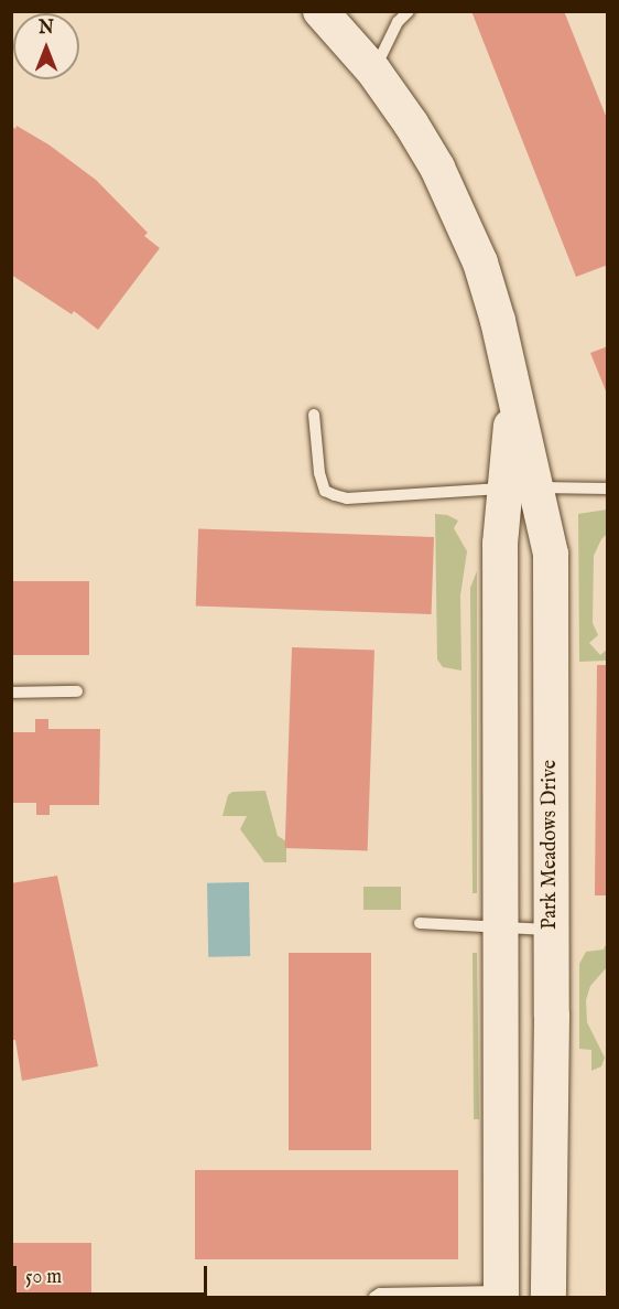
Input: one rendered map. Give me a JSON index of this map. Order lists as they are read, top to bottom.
{
  "streets": {
    "main road": ["Park Meadows Drive"]
  },
  "scale_bar": "50 m",
  "north": "top"
}
